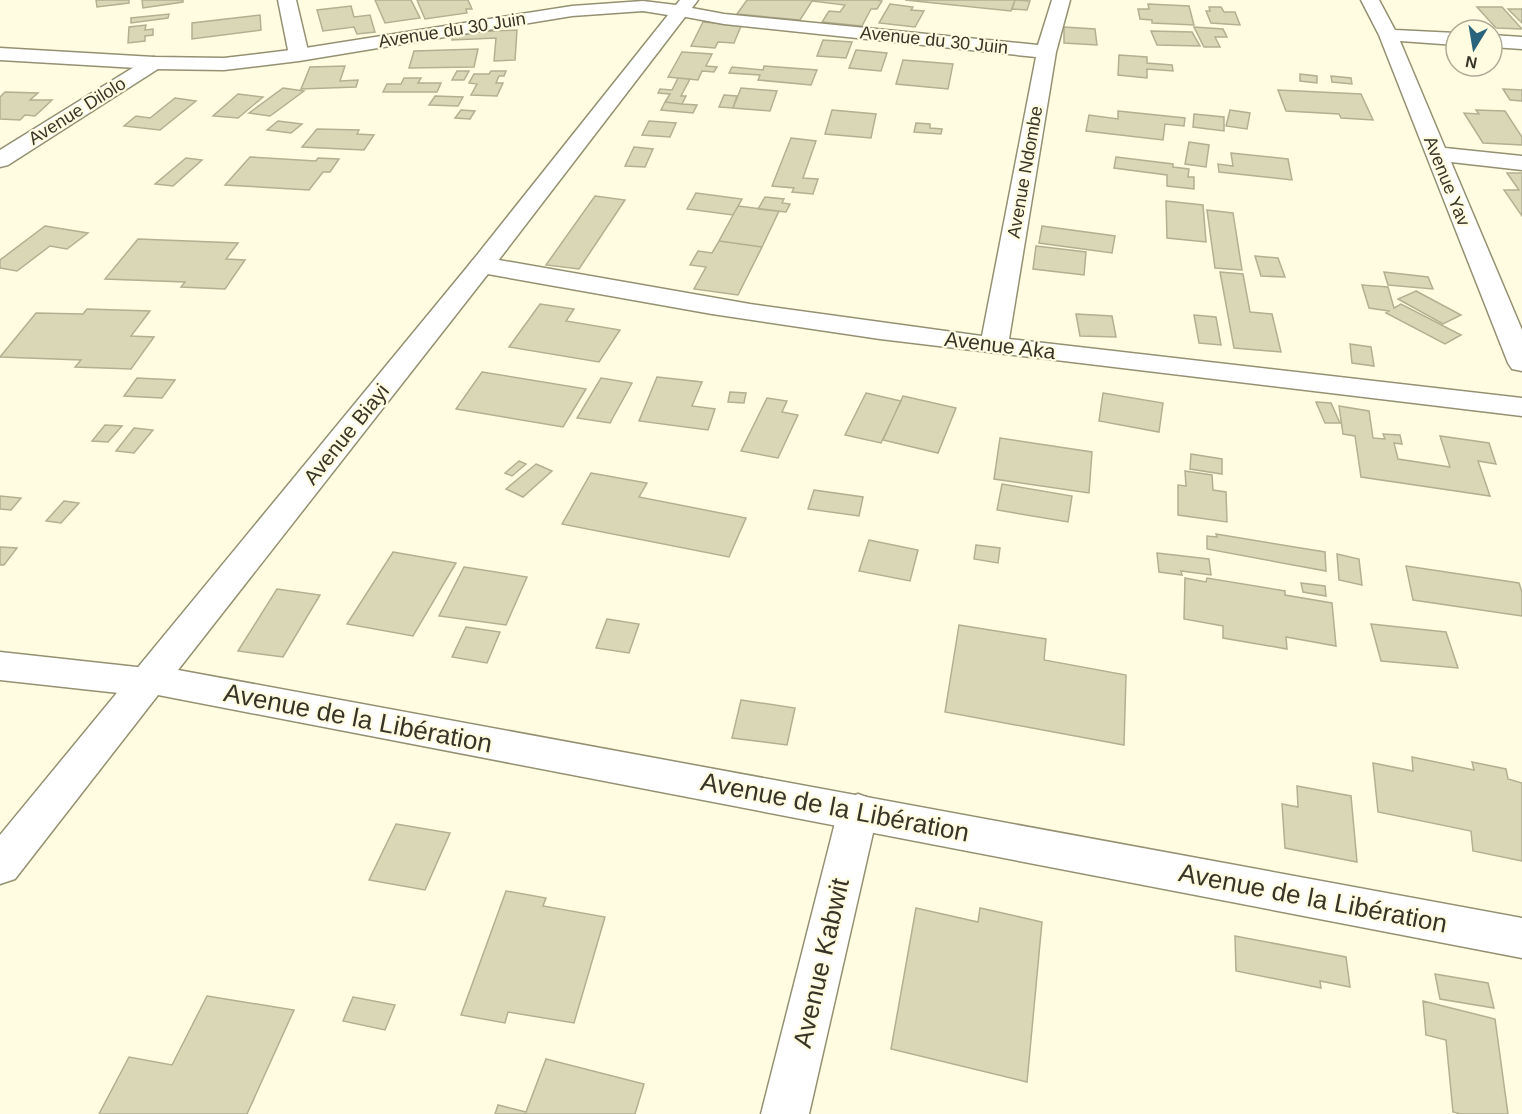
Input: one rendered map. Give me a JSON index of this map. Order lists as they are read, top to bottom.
{
  "streets": {
    "street": [
      "Avenue du 30 Juin",
      "Avenue Dilolo",
      "Avenue Ndombe",
      "Avenue Yav",
      "Avenue Aka",
      "Avenue Biayi",
      "Avenue de la Libération",
      "Avenue Kabwit"
    ]
  },
  "crossings": [
    ["Avenue du 30 Juin", "Avenue Dilolo"],
    ["Avenue du 30 Juin", "Avenue Ndombe"],
    ["Avenue du 30 Juin", "Avenue Biayi"],
    ["Avenue Ndombe", "Avenue Aka"],
    ["Avenue Aka", "Avenue Biayi"],
    ["Avenue Biayi", "Avenue de la Libération"],
    ["Avenue de la Libération", "Avenue Kabwit"]
  ],
  "north": "bottom"
}
